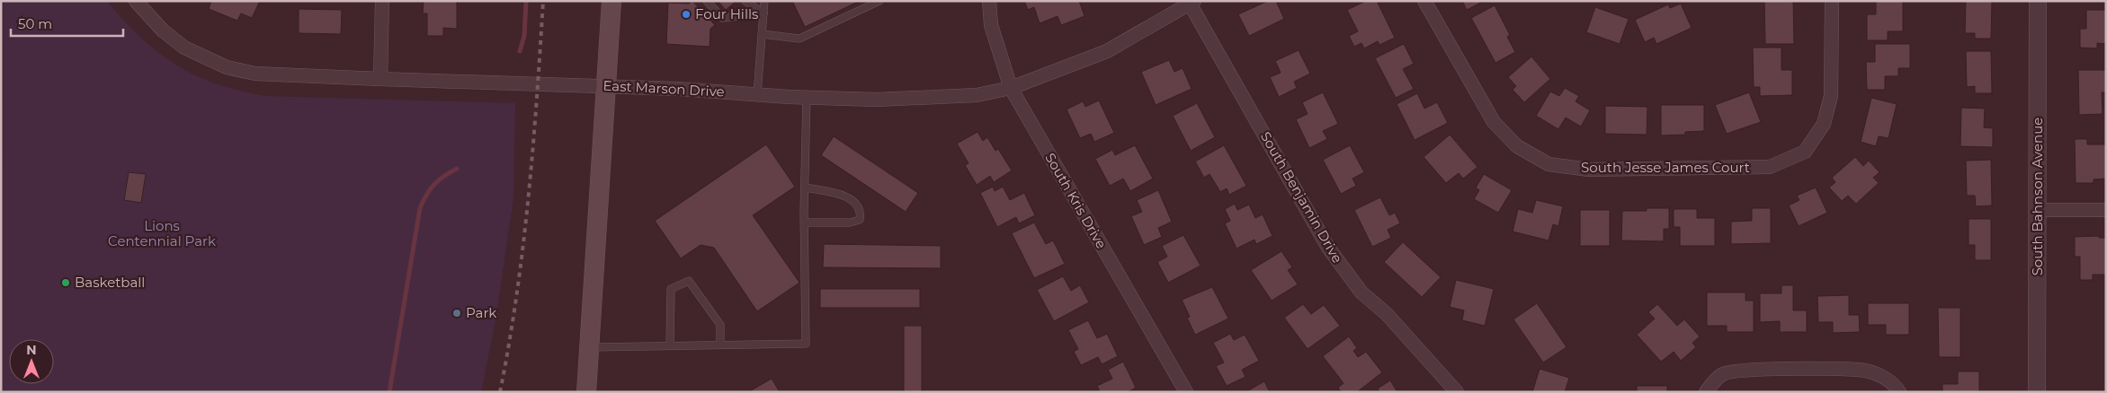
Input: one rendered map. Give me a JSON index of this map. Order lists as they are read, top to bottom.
{
  "streets": {
    "street": [
      "East Marson Drive",
      "South Jesse James Court",
      "South Bahnson Avenue",
      "South Benjamin Drive",
      "South Kris Drive"
    ]
  },
  "crossings": [
    ["East Marson Drive", "South Benjamin Drive"],
    ["East Marson Drive", "South Kris Drive"]
  ],
  "parks": ["Lions Centennial Park"],
  "places": ["Four Hills", "Basketball", "Park"],
  "scale_bar": "50 m",
  "north": "top"
}
